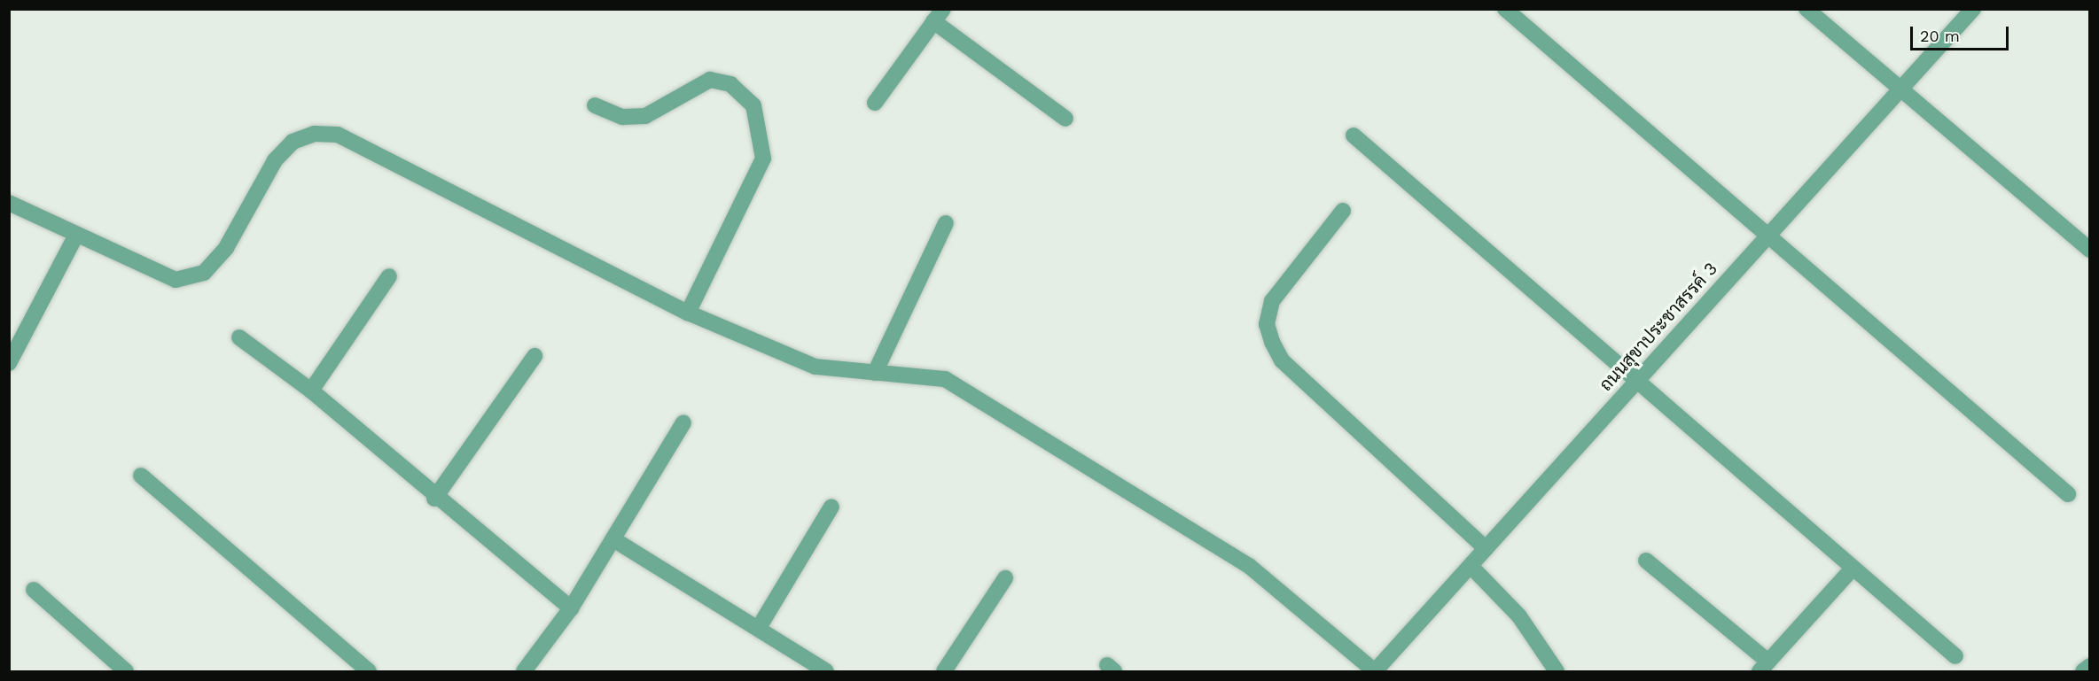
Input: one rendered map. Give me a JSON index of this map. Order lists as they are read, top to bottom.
{
  "streets": {
    "street": ["ถนนสุขาประชาสรรค์ 3"]
  },
  "scale_bar": "20 m"
}
